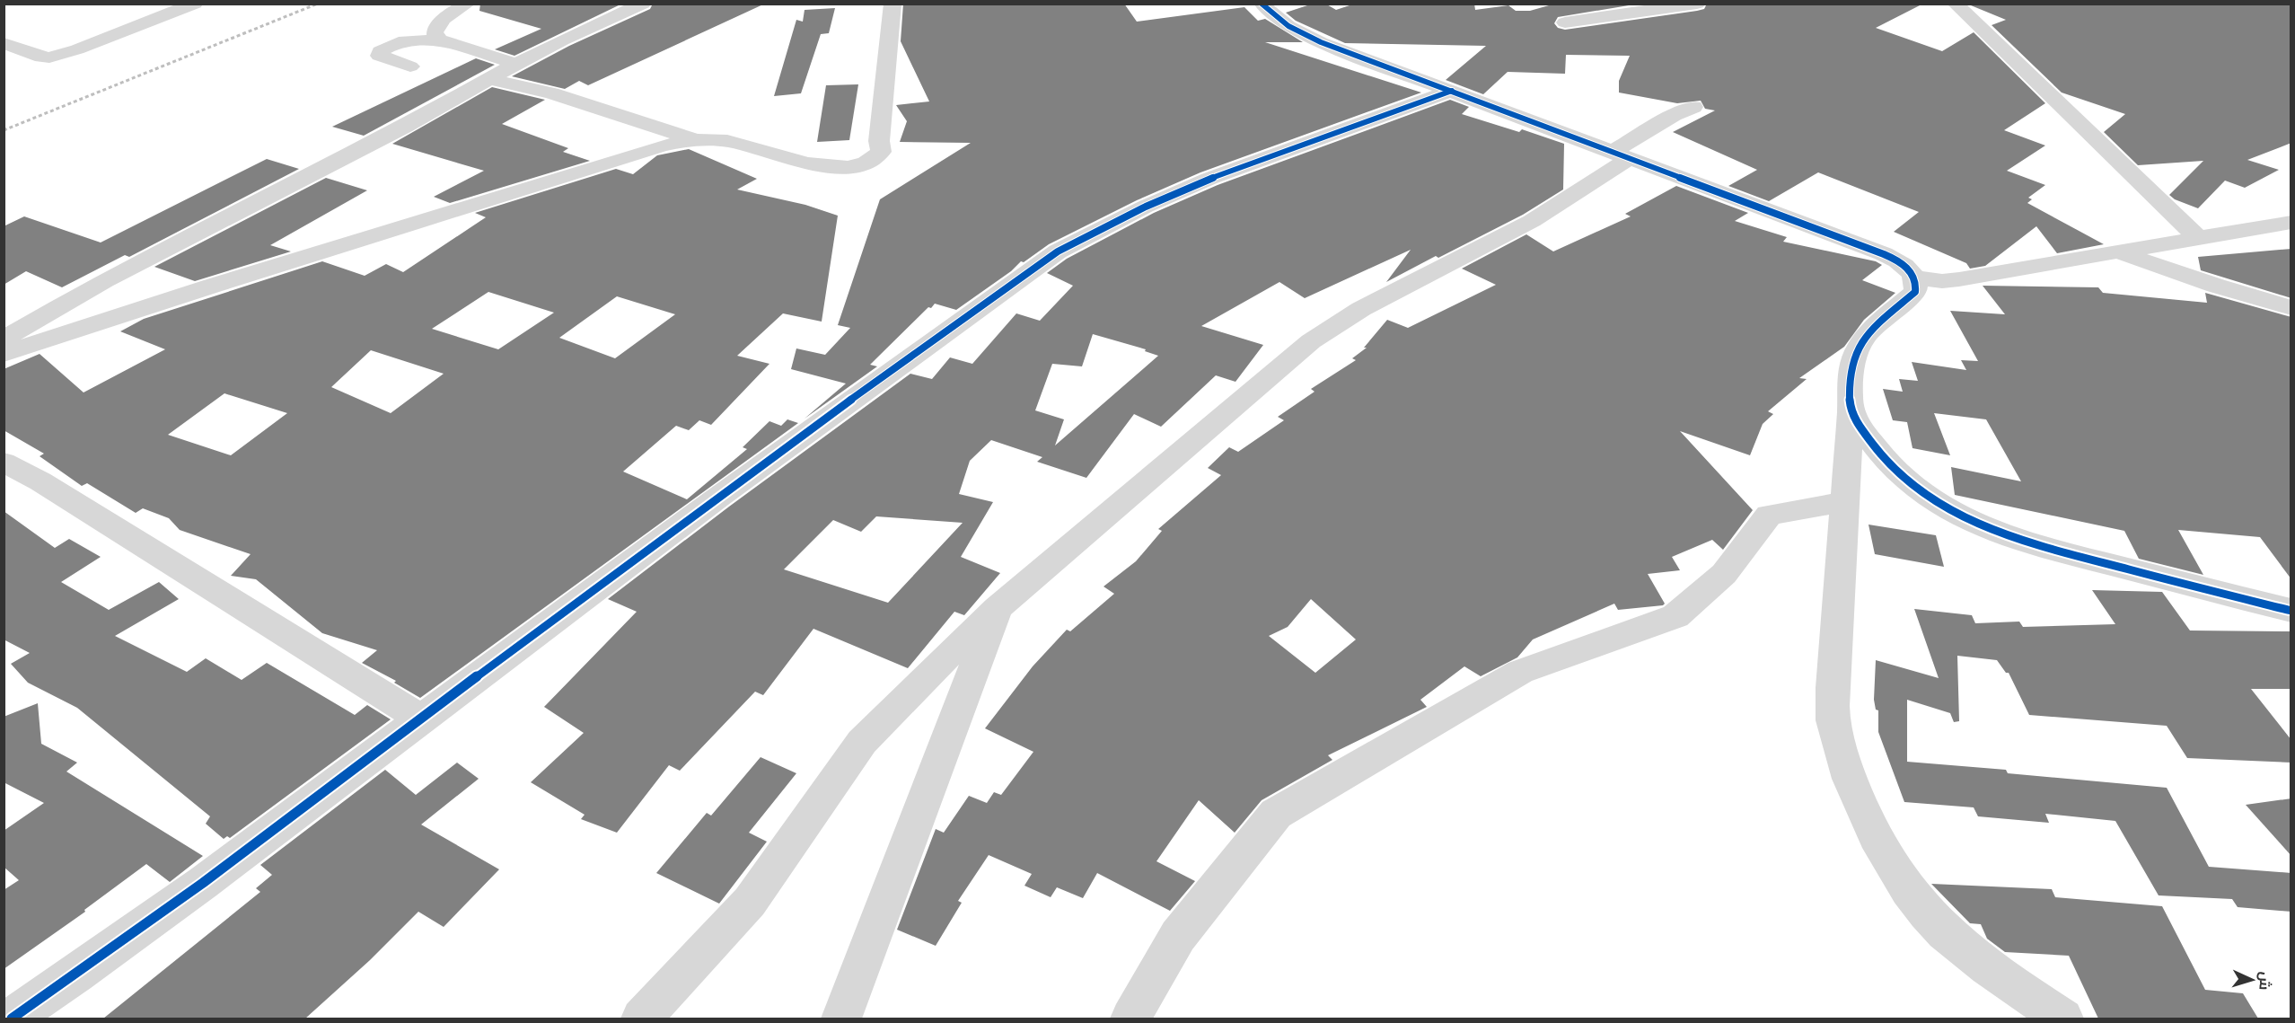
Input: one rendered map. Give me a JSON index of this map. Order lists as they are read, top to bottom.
{
  "north": "right"
}
